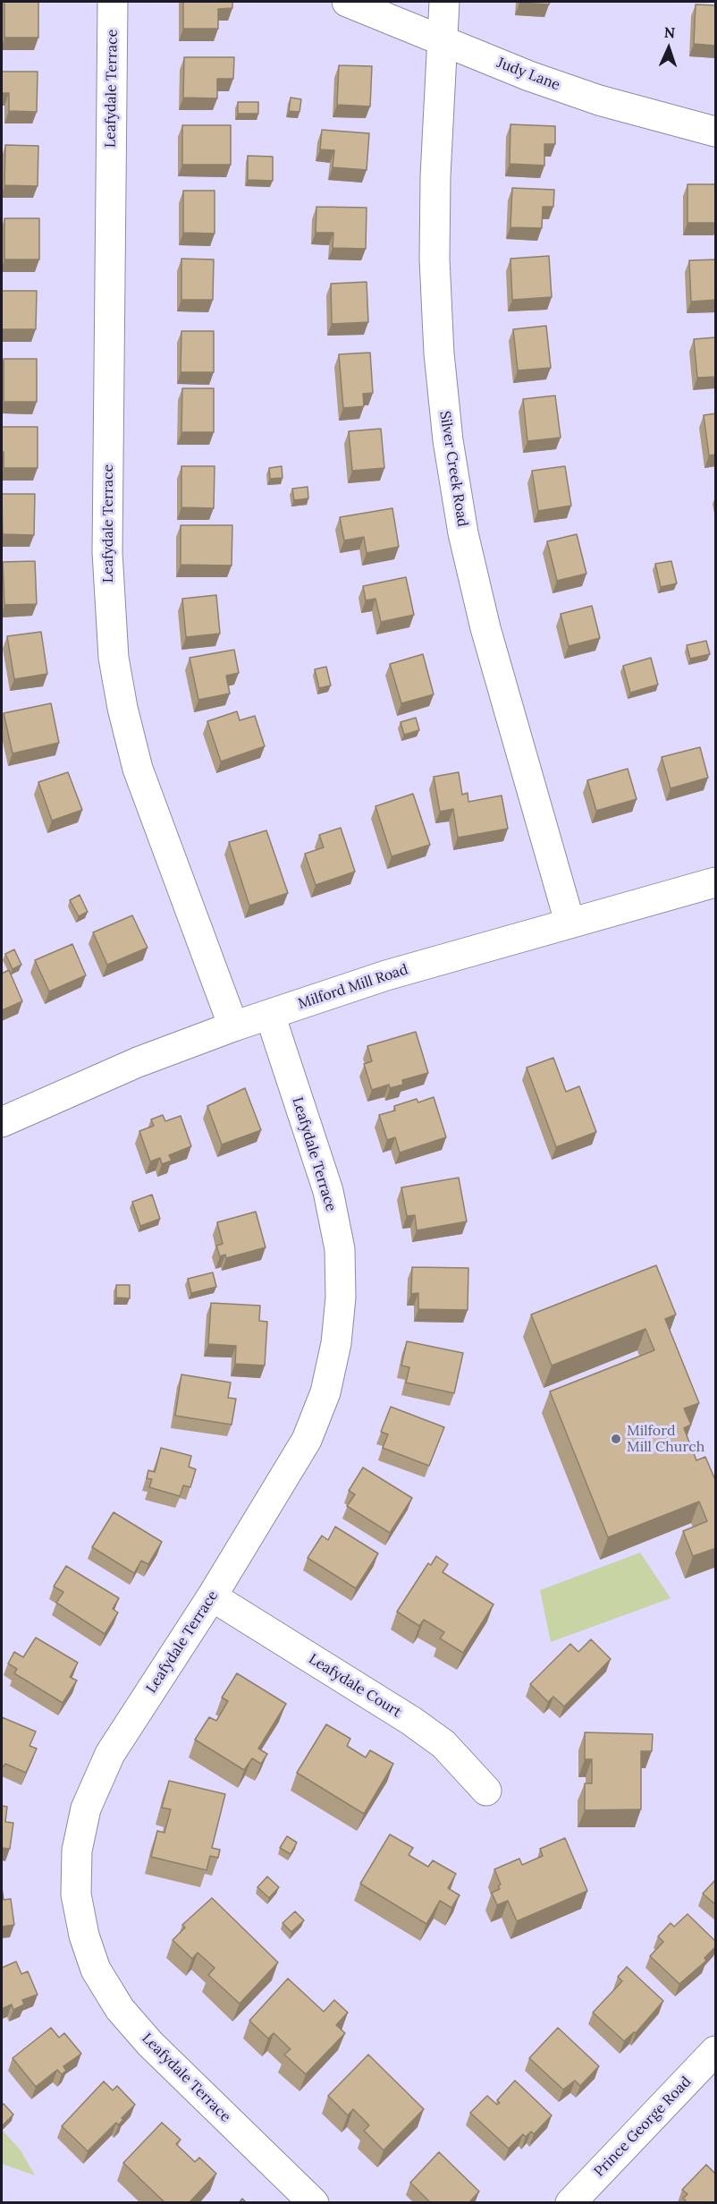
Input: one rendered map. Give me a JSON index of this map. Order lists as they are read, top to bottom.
{
  "streets": {
    "street": [
      "Judy Lane",
      "Leafydale Terrace",
      "Silver Creek Road",
      "Milford Mill Road",
      "Leafydale Court",
      "Prince George Road"
    ]
  },
  "crossings": [
    ["Judy Lane", "Silver Creek Road"],
    ["Leafydale Terrace", "Milford Mill Road"],
    ["Leafydale Terrace", "Leafydale Court"],
    ["Silver Creek Road", "Milford Mill Road"]
  ],
  "places": ["Milford Mill Church"],
  "north": "top"
}
